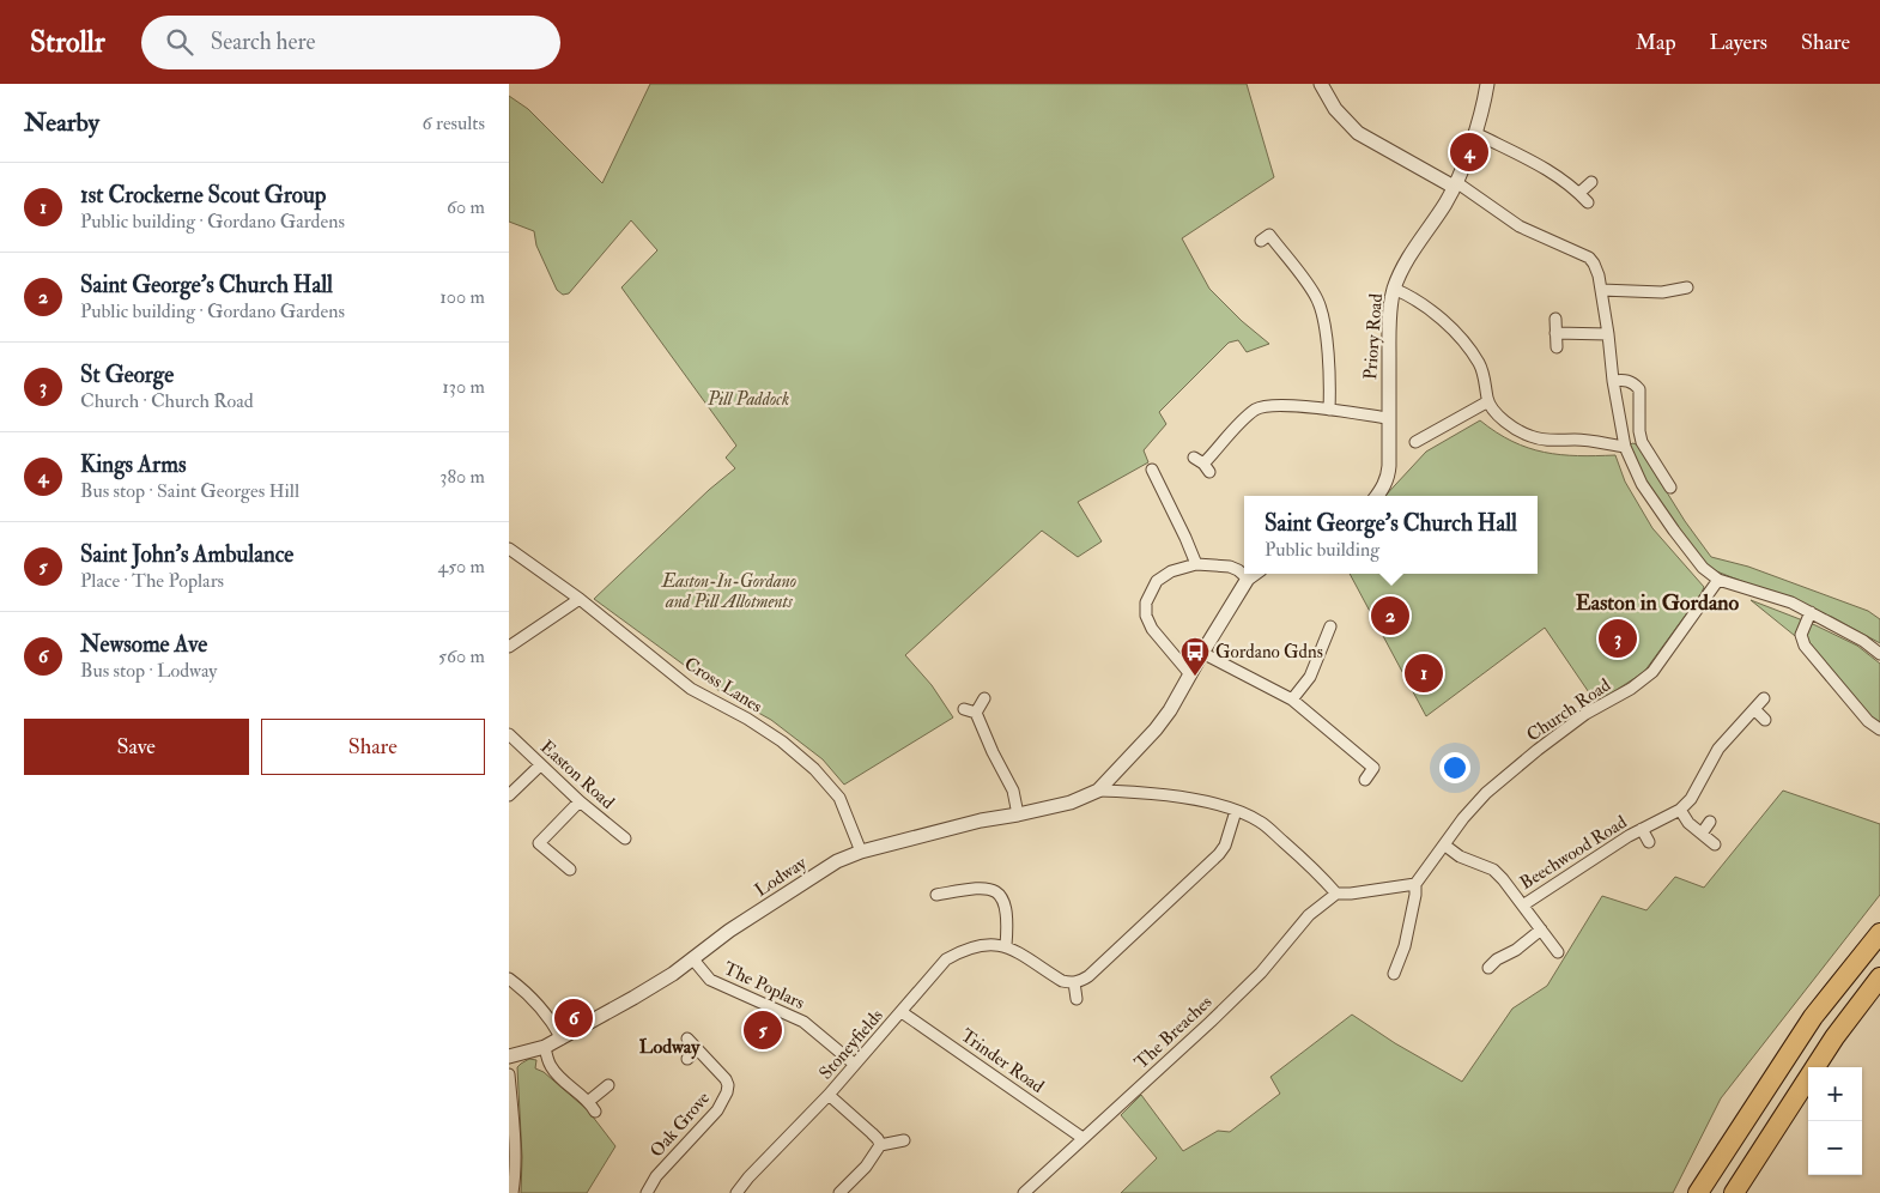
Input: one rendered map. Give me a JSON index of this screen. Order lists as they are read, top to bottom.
{
  "streets": {
    "street": [
      "Priory Road",
      "Cross Lanes",
      "Church Road",
      "Easton Road",
      "Beechwood Road",
      "Lodway",
      "The Poplars",
      "The Breaches",
      "Stoneyfields",
      "Trinder Road",
      "Oak Grove"
    ]
  },
  "crossings": [
    ["Cross Lanes", "Lodway"],
    ["Lodway", "The Poplars"],
    ["The Poplars", "Stoneyfields"],
    ["The Breaches", "Trinder Road"],
    ["Stoneyfields", "Trinder Road"]
  ],
  "districts": ["Easton in Gordano", "Lodway"],
  "parks": ["Pill Paddock", "Easton-In-Gordano and Pill Allotments"],
  "places": {
    "bus stop": ["Gordano Gdns"]
  },
  "page": {
    "header": "Strollr",
    "search": "Search here",
    "nav": ["Map", "Layers", "Share"],
    "heading": ["Nearby", "6 results"],
    "pins": [
      "4",
      "2",
      "3",
      "1",
      "6",
      "5"
    ],
    "list": [
      {
        "mark": "1",
        "name": "1st Crockerne Scout Group",
        "note": "Public building · Gordano Gardens",
        "value": "60 m"
      },
      {
        "mark": "2",
        "name": "Saint George's Church Hall",
        "note": "Public building · Gordano Gardens",
        "value": "100 m"
      },
      {
        "mark": "3",
        "name": "St George",
        "note": "Church · Church Road",
        "value": "130 m"
      },
      {
        "mark": "4",
        "name": "Kings Arms",
        "note": "Bus stop · Saint Georges Hill",
        "value": "380 m"
      },
      {
        "mark": "5",
        "name": "Saint John's Ambulance",
        "note": "Place · The Poplars",
        "value": "450 m"
      },
      {
        "mark": "6",
        "name": "Newsome Ave",
        "note": "Bus stop · Lodway",
        "value": "560 m"
      }
    ],
    "popup": ["Saint George's Church Hall", "Public building"],
    "buttons": ["Save", "Share"],
    "map_buttons": ["+", "−"]
  }
}
